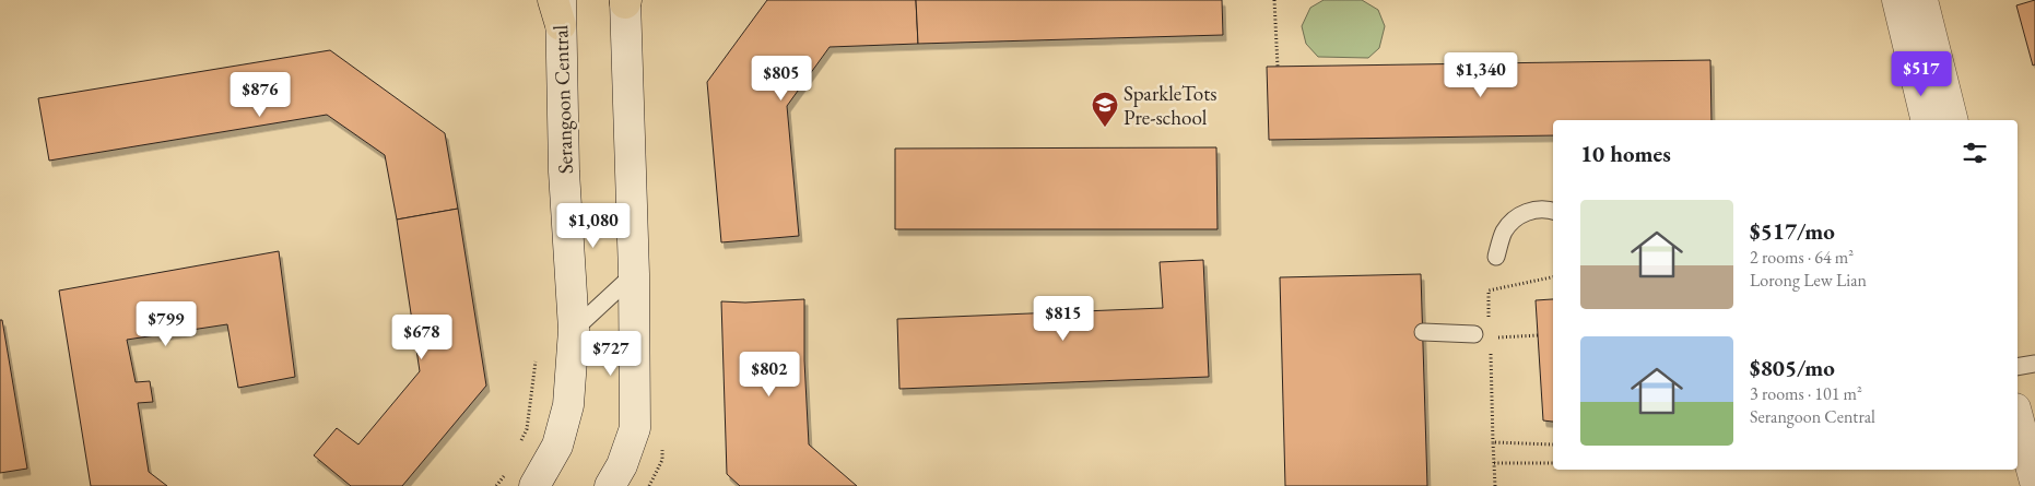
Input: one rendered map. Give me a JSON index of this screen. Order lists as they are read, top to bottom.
{
  "streets": {
    "main road": ["Serangoon Central"]
  },
  "places": {
    "school or university": ["SparkleTots Pre-school"]
  },
  "page": {
    "price": [
      "$517",
      "$1,340",
      "$805",
      "$876",
      "$1,080",
      "$815",
      "$799",
      "$678",
      "$727",
      "$802"
    ],
    "heading": "10 homes",
    "list": [
      {
        "name": "$517/mo",
        "note": "2 rooms · 64 m² · Lorong Lew Lian"
      },
      {
        "name": "$805/mo",
        "note": "3 rooms · 101 m² · Serangoon Central"
      }
    ]
  }
}
